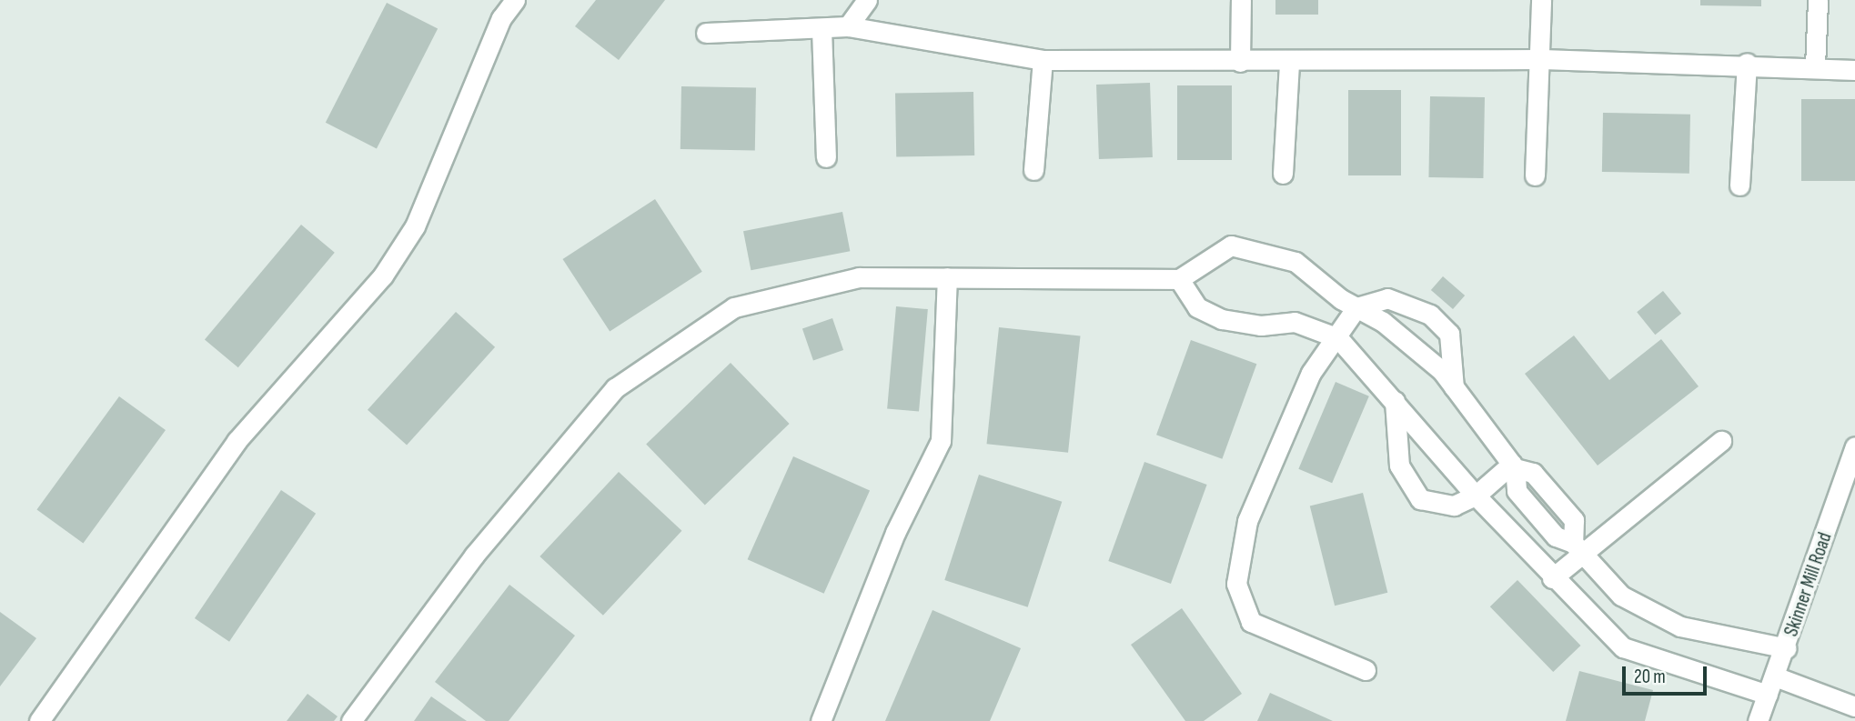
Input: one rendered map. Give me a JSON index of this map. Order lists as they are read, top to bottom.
{
  "streets": {
    "street": ["Skinner Mill Road"]
  },
  "scale_bar": "20 m"
}
